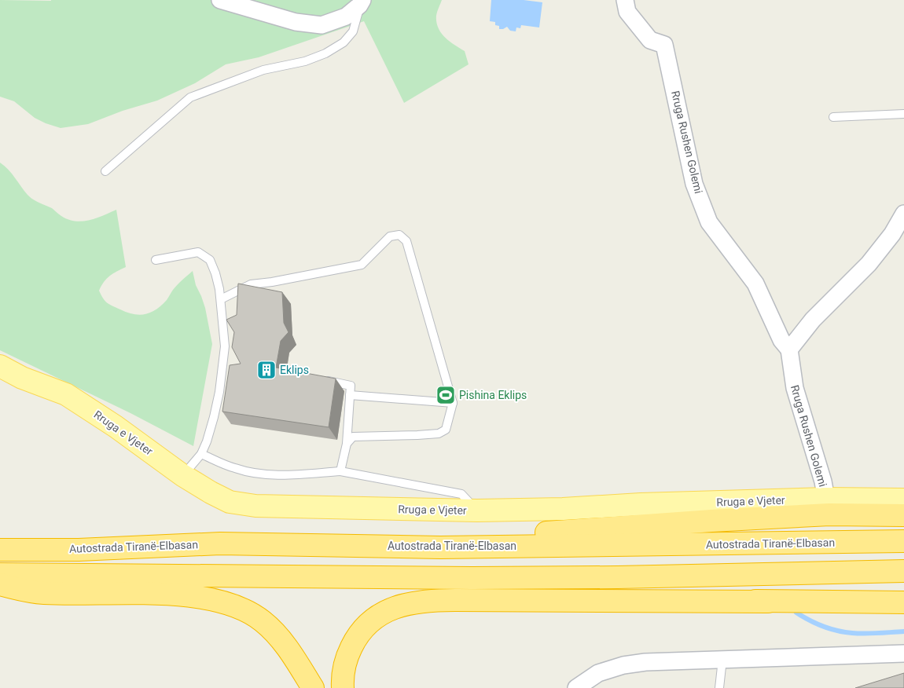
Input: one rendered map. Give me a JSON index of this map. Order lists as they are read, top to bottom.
{
  "streets": {
    "highway": ["Autostrada Tiranë-Elbasan"],
    "main road": ["Rruga e Vjeter"],
    "street": ["Rruga Rushen Golemi"]
  },
  "crossings": [
    ["Rruga Rushen Golemi", "Rruga e Vjeter"]
  ],
  "places": {
    "building": ["Eklips"],
    "sports": ["Pishina Eklips"]
  }
}
